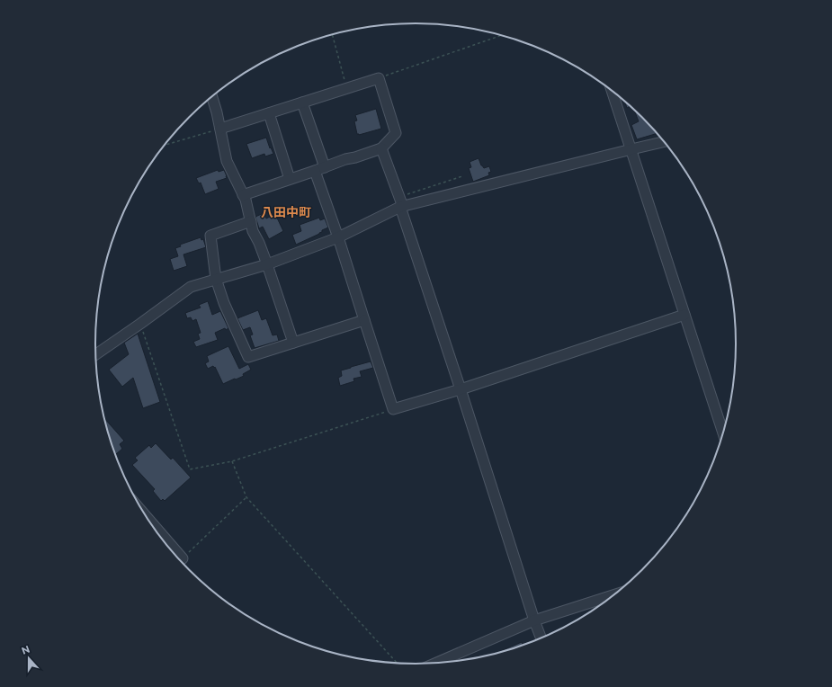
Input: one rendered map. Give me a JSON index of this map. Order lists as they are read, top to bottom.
{
  "districts": ["八田中町"],
  "north": "top"
}
